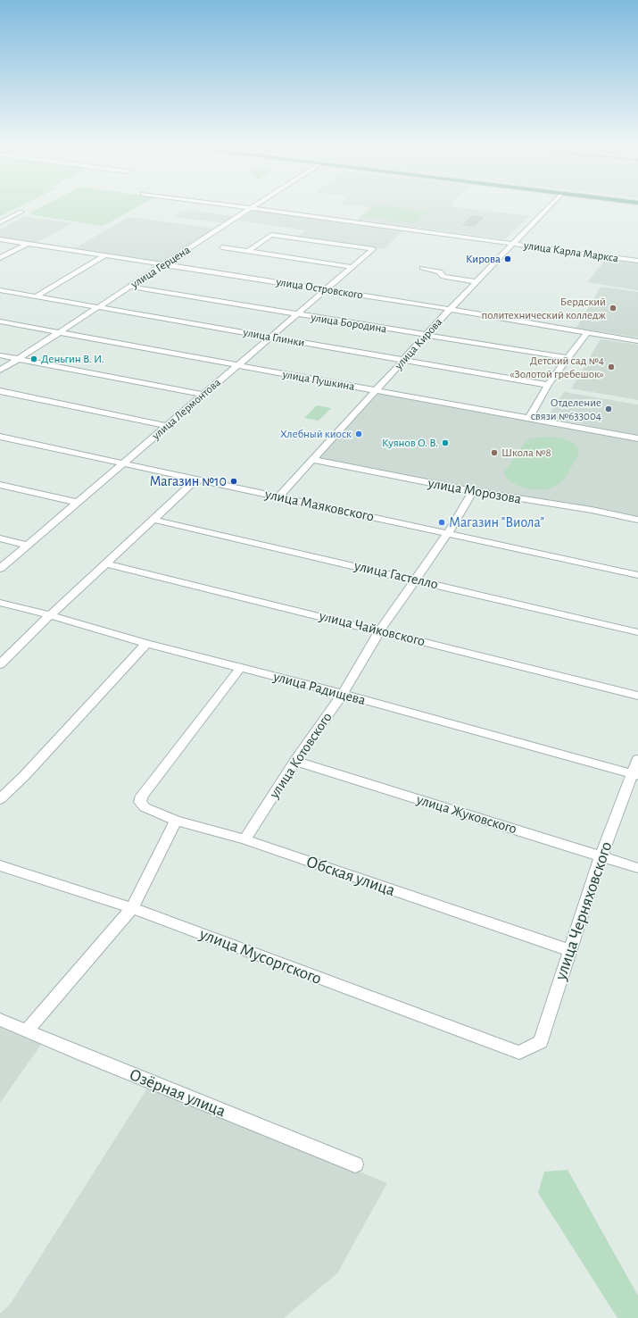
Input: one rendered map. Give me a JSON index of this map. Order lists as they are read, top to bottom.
{
  "streets": {
    "street": [
      "улица Карла Маркса",
      "улица Герцена",
      "улица Островского",
      "улица Бородина",
      "улица Глинки",
      "улица Кирова",
      "улица Пушкина",
      "улица Лермонтова",
      "улица Морозова",
      "улица Маяковского",
      "улица Гастелло",
      "улица Чайковского",
      "улица Радищева",
      "улица Котовского",
      "улица Жуковского",
      "Обская улица",
      "улица Черняховского",
      "улица Мусоргского",
      "Озёрная улица"
    ]
  },
  "crossings": [
    ["улица Карла Маркса", "улица Герцена"],
    ["улица Карла Маркса", "улица Кирова"],
    ["улица Герцена", "улица Островского"],
    ["улица Герцена", "улица Бородина"],
    ["улица Герцена", "улица Глинки"],
    ["улица Герцена", "улица Пушкина"],
    ["улица Островского", "улица Кирова"],
    ["улица Островского", "улица Лермонтова"],
    ["улица Бородина", "улица Кирова"],
    ["улица Бородина", "улица Лермонтова"],
    ["улица Глинки", "улица Кирова"],
    ["улица Глинки", "улица Лермонтова"],
    ["улица Кирова", "улица Пушкина"],
    ["улица Кирова", "улица Морозова"],
    ["улица Кирова", "улица Маяковского"],
    ["улица Пушкина", "улица Лермонтова"],
    ["улица Лермонтова", "улица Маяковского"],
    ["улица Морозова", "улица Котовского"],
    ["улица Маяковского", "улица Котовского"],
    ["улица Гастелло", "улица Котовского"],
    ["улица Чайковского", "улица Котовского"],
    ["улица Радищева", "улица Котовского"],
    ["улица Радищева", "Обская улица"],
    ["улица Радищева", "улица Черняховского"],
    ["улица Котовского", "улица Жуковского"],
    ["улица Котовского", "Обская улица"],
    ["улица Жуковского", "улица Черняховского"],
    ["Обская улица", "улица Черняховского"],
    ["улица Черняховского", "улица Мусоргского"]
  ],
  "places": [
    "Кирова",
    "Бердский политехнический колледж",
    "Деньгин В. И.",
    "Детский сад №4 «Золотой гребешок»",
    "Отделение связи №633004",
    "Хлебный киоск",
    "Куянов О. В.",
    "Школа №8",
    "Магазин №10",
    "Магазин \"Виола\""
  ]
}
